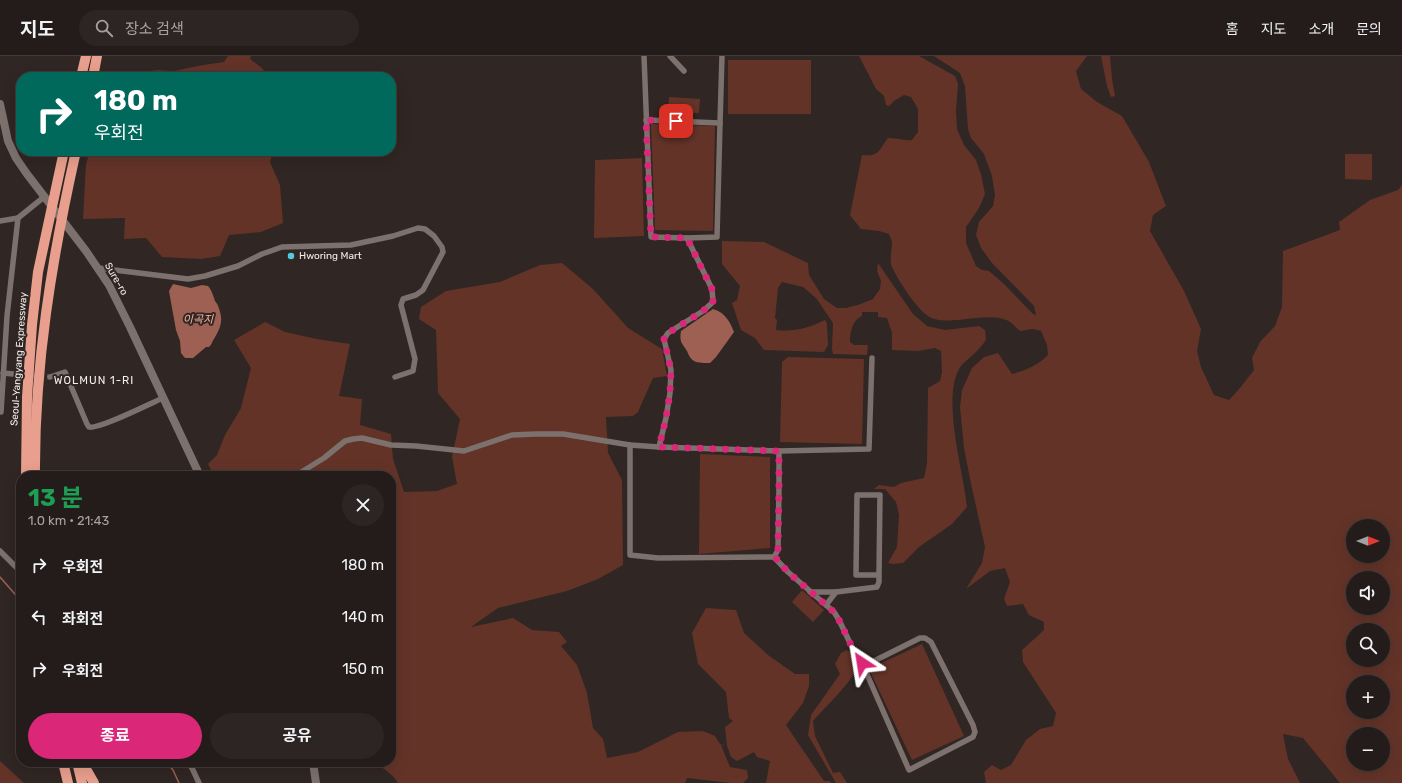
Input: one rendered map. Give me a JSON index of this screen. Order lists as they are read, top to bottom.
{
  "streets": {
    "highway": ["Seoul-Yangyang Expressway"],
    "main road": ["Sure-ro"]
  },
  "districts": ["WOLMUN 1-RI"],
  "water": ["이곡지"],
  "places": ["Hworing Mart"],
  "north": "right",
  "page": {
    "header": "지도",
    "search": "장소 검색",
    "nav": [
      "홈",
      "지도",
      "소개",
      "문의"
    ],
    "turn": ["180 m", "우회전"],
    "heading": ["13 분", "1.0 km · 21:43"],
    "map_buttons": ["+", "−"],
    "list": [
      {
        "name": "우회전",
        "value": "180 m"
      },
      {
        "name": "좌회전",
        "value": "140 m"
      },
      {
        "name": "우회전",
        "value": "150 m"
      }
    ],
    "buttons": ["종료", "공유"]
  }
}
